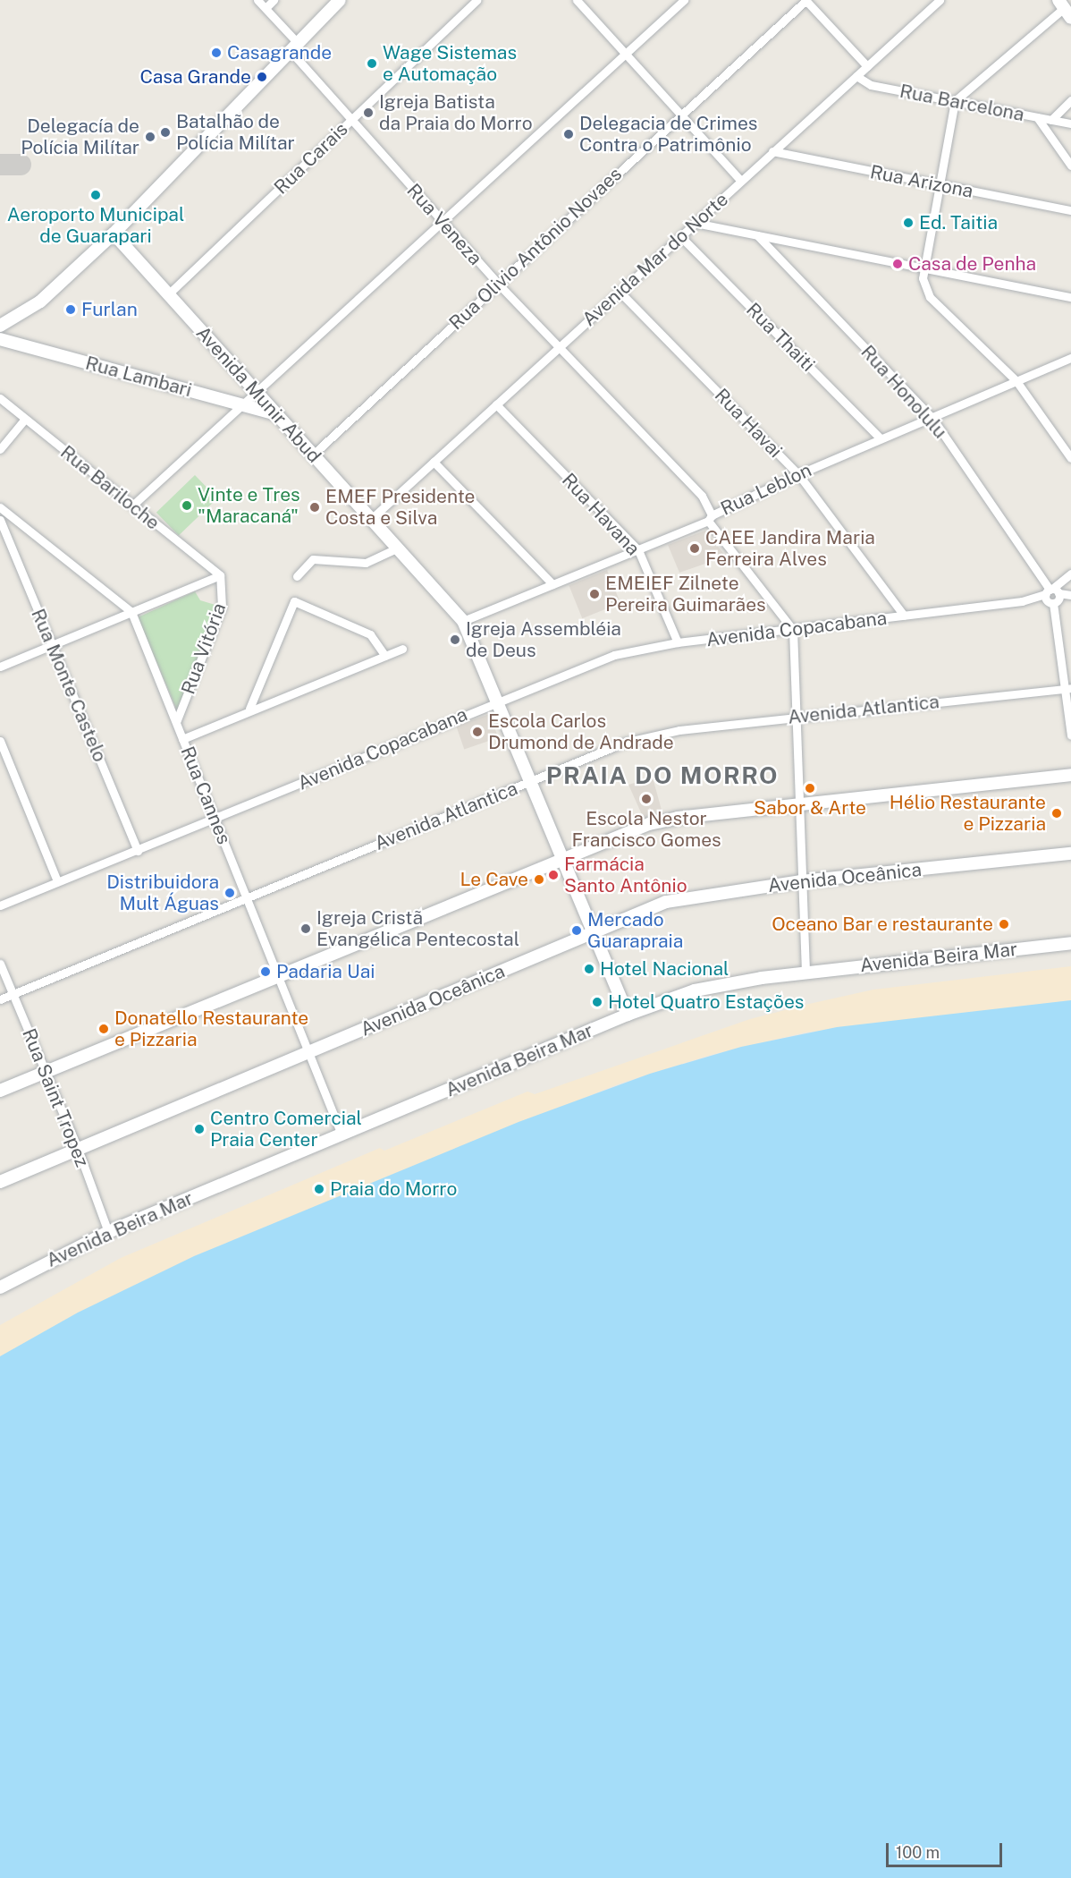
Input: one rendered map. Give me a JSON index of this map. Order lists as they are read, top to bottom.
{
  "streets": {
    "street": [
      "Rua Barcelona",
      "Rua Carais",
      "Rua Arizona",
      "Rua Veneza",
      "Rua Olivio Antônio Novaes",
      "Avenida Mar do Norte",
      "Rua Thaiti",
      "Rua Lambari",
      "Rua Honolulu",
      "Avenida Munir Abud",
      "Rua Havai",
      "Rua Bariloche",
      "Rua Leblon",
      "Rua Havana",
      "Avenida Copacabana",
      "Rua Vitória",
      "Rua Monte Castelo",
      "Avenida Atlantica",
      "Rua Cannes",
      "Avenida Oceânica",
      "Avenida Beira Mar",
      "Rua Saint Tropez"
    ]
  },
  "crossings": [
    ["Rua Barcelona", "Avenida Mar do Norte"],
    ["Rua Carais", "Rua Veneza"],
    ["Rua Carais", "Avenida Munir Abud"],
    ["Rua Arizona", "Avenida Mar do Norte"],
    ["Rua Veneza", "Rua Olivio Antônio Novaes"],
    ["Rua Veneza", "Avenida Mar do Norte"],
    ["Rua Veneza", "Rua Leblon"],
    ["Rua Veneza", "Avenida Copacabana"],
    ["Rua Olivio Antônio Novaes", "Avenida Munir Abud"],
    ["Avenida Mar do Norte", "Rua Thaiti"],
    ["Avenida Mar do Norte", "Avenida Munir Abud"],
    ["Avenida Mar do Norte", "Rua Havai"],
    ["Avenida Mar do Norte", "Rua Havana"],
    ["Rua Thaiti", "Rua Leblon"],
    ["Rua Lambari", "Avenida Munir Abud"],
    ["Rua Honolulu", "Rua Leblon"],
    ["Rua Honolulu", "Avenida Copacabana"],
    ["Avenida Munir Abud", "Rua Leblon"],
    ["Avenida Munir Abud", "Avenida Copacabana"],
    ["Avenida Munir Abud", "Avenida Atlantica"],
    ["Avenida Munir Abud", "Avenida Oceânica"],
    ["Avenida Munir Abud", "Avenida Beira Mar"],
    ["Rua Havai", "Rua Leblon"],
    ["Rua Havai", "Avenida Copacabana"],
    ["Rua Bariloche", "Rua Vitória"],
    ["Rua Leblon", "Rua Havana"],
    ["Rua Havana", "Avenida Copacabana"],
    ["Avenida Copacabana", "Rua Monte Castelo"],
    ["Avenida Copacabana", "Rua Cannes"],
    ["Rua Vitória", "Rua Cannes"],
    ["Avenida Atlantica", "Rua Cannes"],
    ["Avenida Atlantica", "Rua Saint Tropez"],
    ["Rua Cannes", "Avenida Oceânica"],
    ["Rua Cannes", "Avenida Beira Mar"],
    ["Avenida Oceânica", "Rua Saint Tropez"],
    ["Avenida Beira Mar", "Rua Saint Tropez"]
  ],
  "districts": ["PRAIA DO MORRO"],
  "places": [
    "Casagrande",
    "Wage Sistemas e Automação",
    "Casa Grande",
    "Igreja Batista da Praia do Morro",
    "Batalhão de Polícia Milítar",
    "Delegacia de Crimes Contra o Patrimônio",
    "Delegacía de Polícia Milítar",
    "Aeroporto Municipal de Guarapari",
    "Ed. Taitia",
    "Casa de Penha",
    "Furlan",
    "Vinte e Tres \"Maracaná\"",
    "EMEF Presidente Costa e Silva",
    "CAEE Jandira Maria Ferreira Alves",
    "EMEIEF Zilnete Pereira Guimarães",
    "Igreja Assembléia de Deus",
    "Escola Carlos Drumond de Andrade",
    "Sabor & Arte",
    "Escola Nestor Francisco Gomes",
    "Hélio Restaurante e Pizzaria",
    "Farmácia Santo Antônio",
    "Le Cave",
    "Distribuidora Mult Águas",
    "Oceano Bar e restaurante",
    "Igreja Cristã Evangélica Pentecostal",
    "Mercado Guarapraia",
    "Hotel Nacional",
    "Padaria Uai",
    "Hotel Quatro Estações",
    "Donatello Restaurante e Pizzaria",
    "Centro Comercial Praia Center",
    "Praia do Morro"
  ],
  "scale_bar": "100 m"
}
